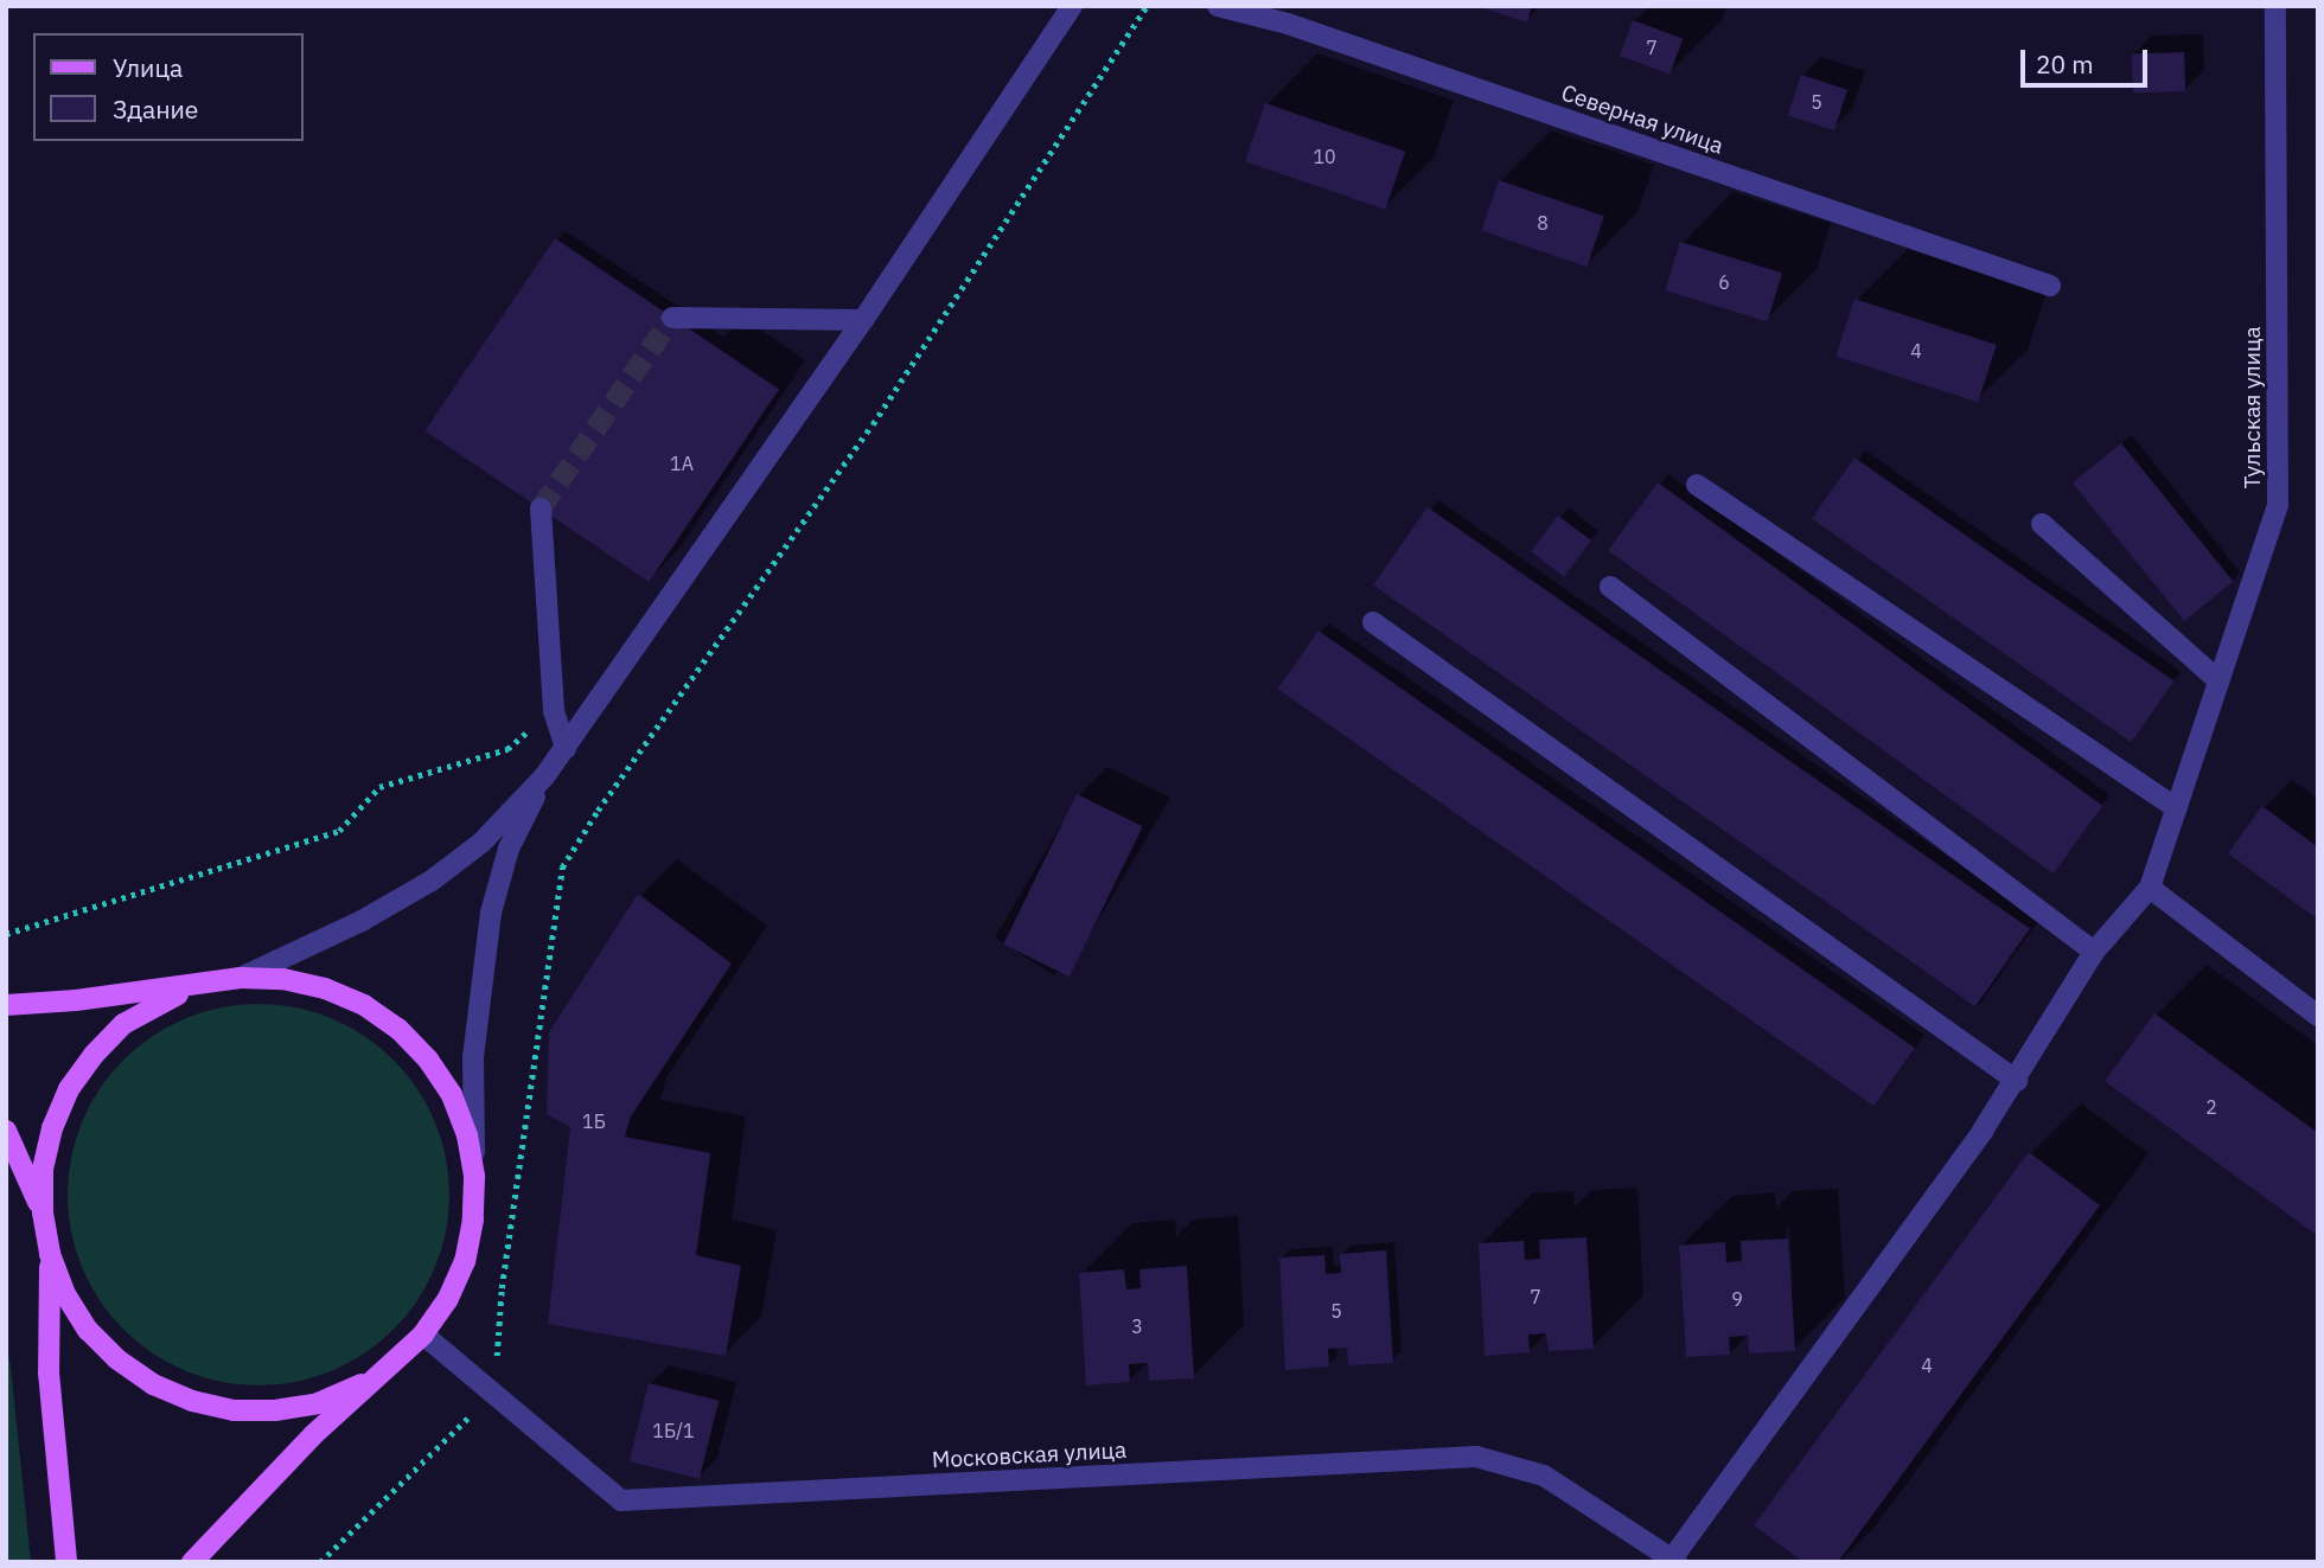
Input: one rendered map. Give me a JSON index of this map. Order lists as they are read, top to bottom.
{
  "streets": {
    "street": ["Северная улица", "Тульская улица", "Московская улица"]
  },
  "house_numbers": [
    "7",
    "5",
    "10",
    "8",
    "6",
    "4",
    "1А",
    "2",
    "1Б",
    "7",
    "9",
    "5",
    "3",
    "4",
    "1Б/1"
  ],
  "legend": ["Улица", "Здание"],
  "scale_bar": "20 m"
}
